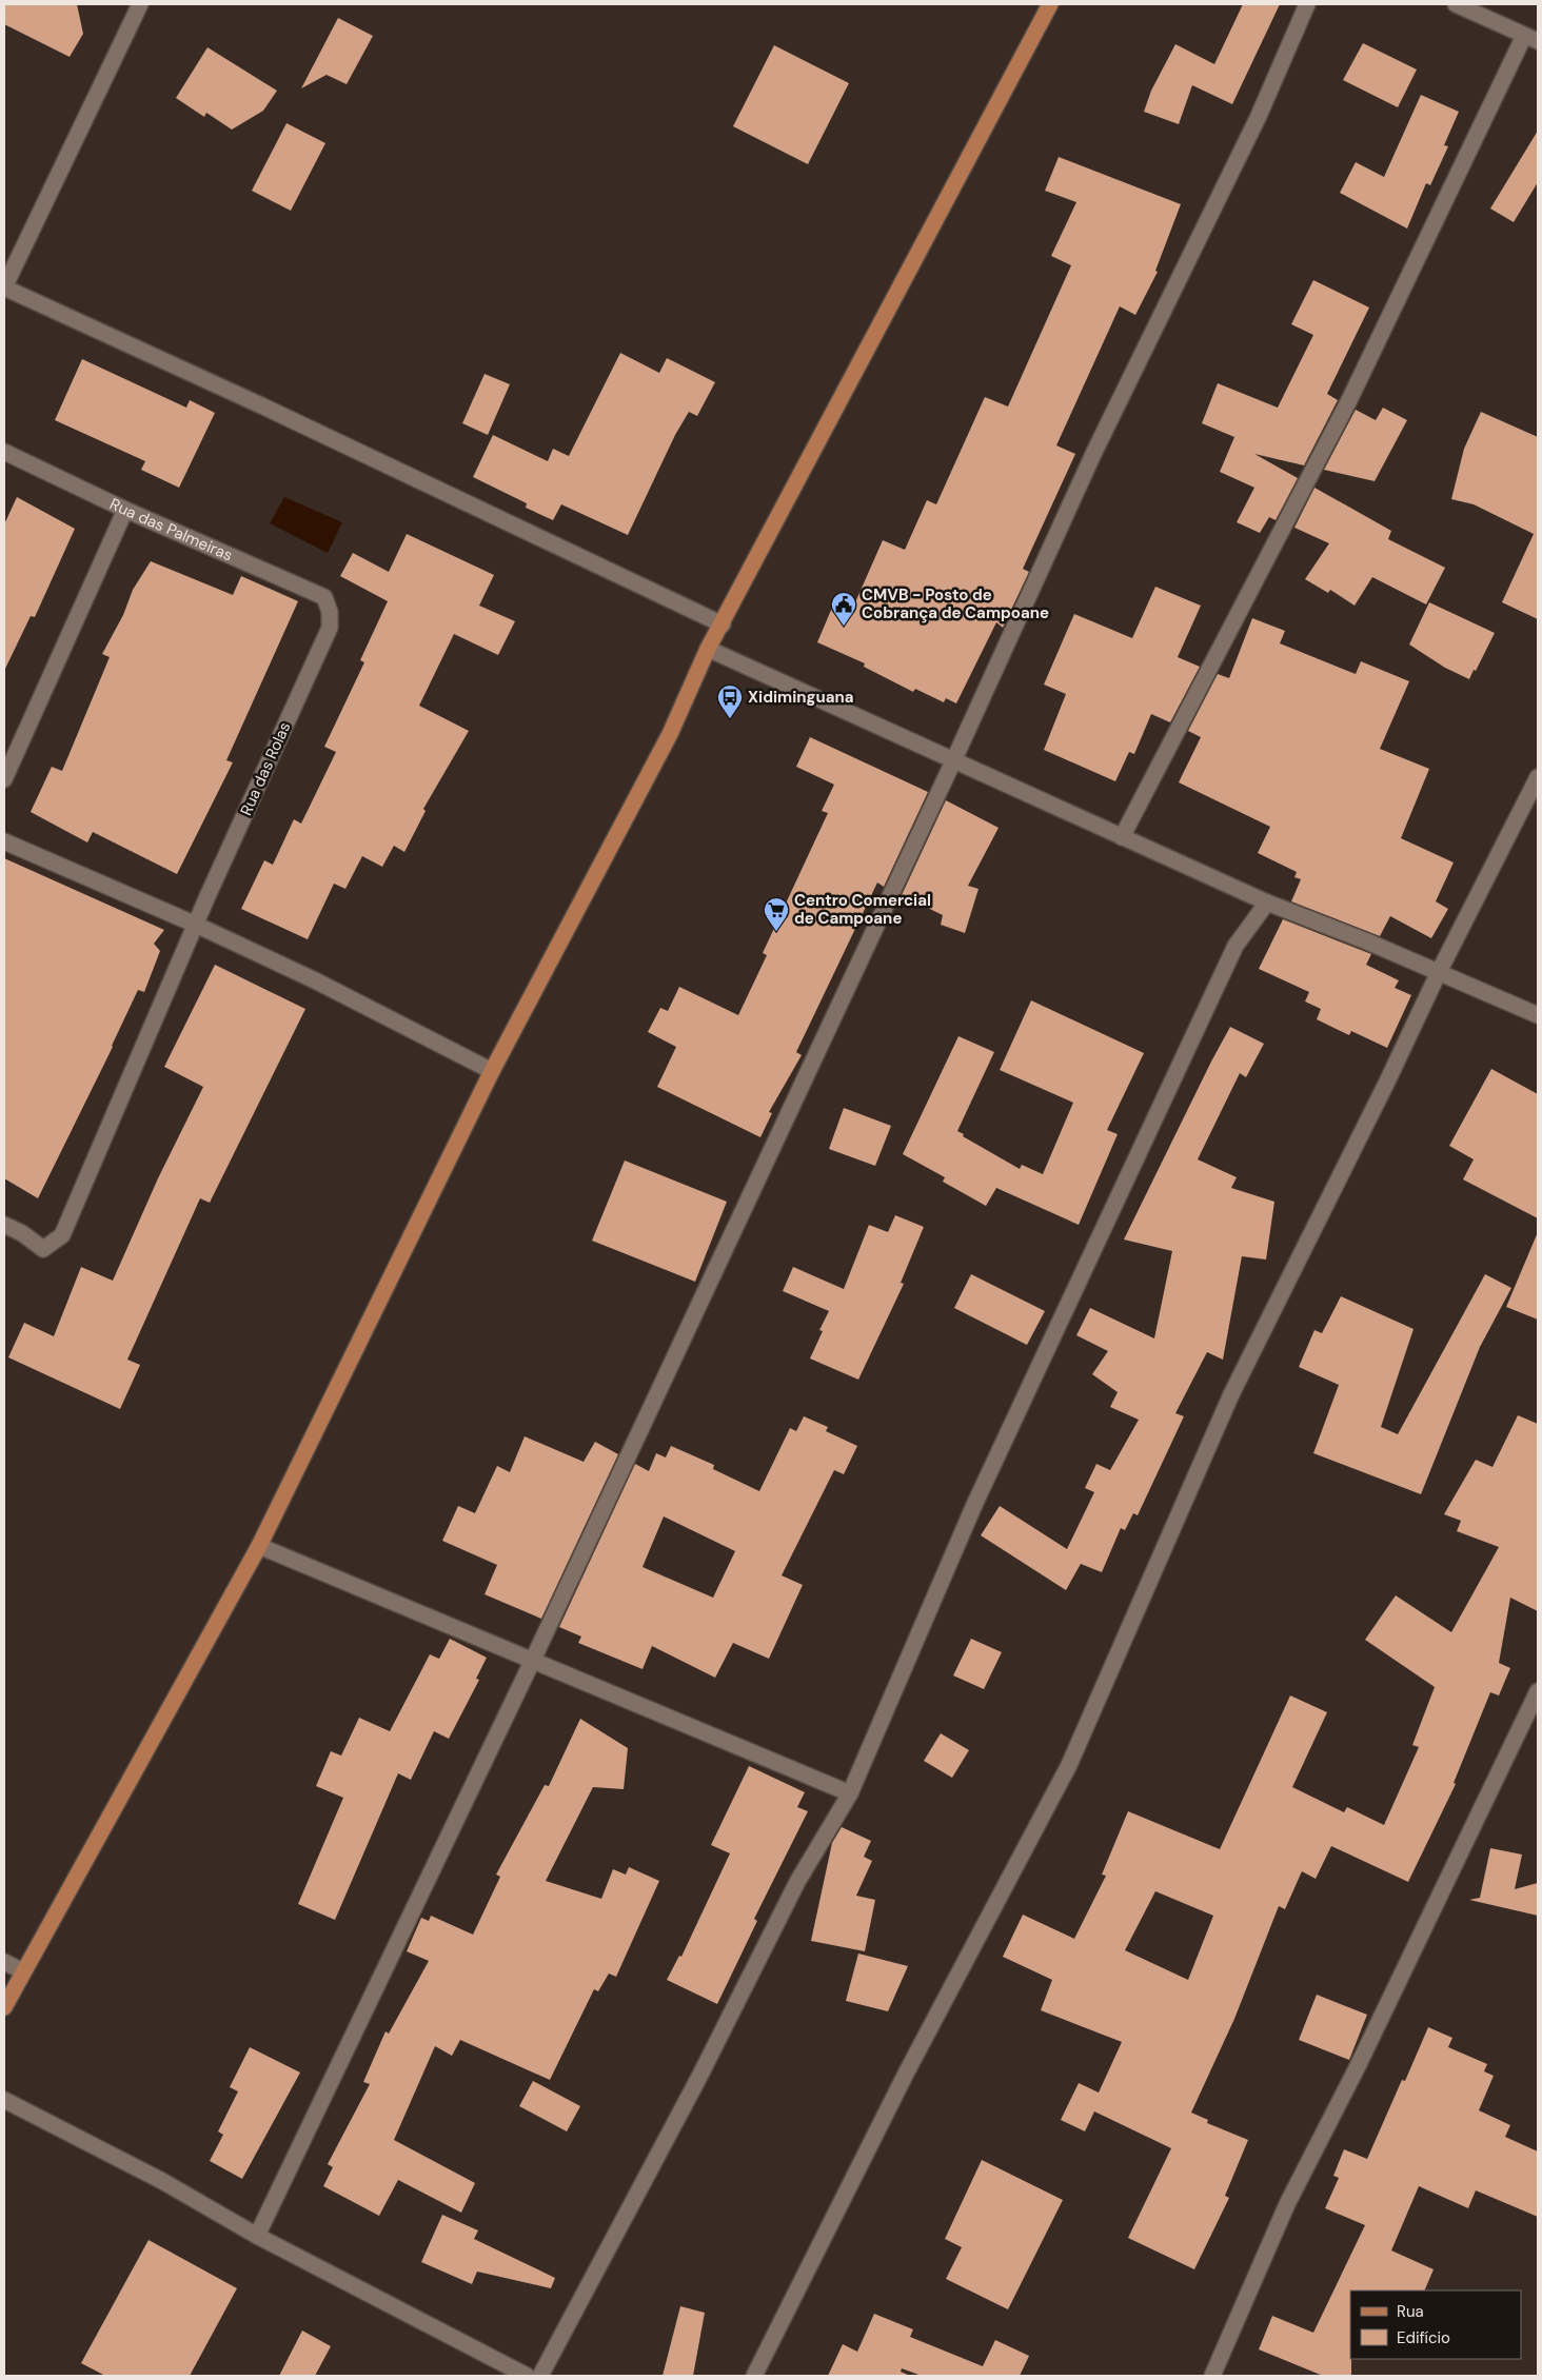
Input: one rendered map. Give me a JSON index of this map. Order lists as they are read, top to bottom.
{
  "streets": {
    "street": ["Rua das Palmeiras", "Rua das Rolas"]
  },
  "crossings": [
    ["Rua das Palmeiras", "Rua das Rolas"]
  ],
  "places": {
    "public building": ["CMVB - Posto de Cobrança de Campoane"],
    "bus stop": ["Xidiminguana"],
    "supermarket": ["Centro Comercial de Campoane"]
  },
  "legend": ["Rua", "Edifício"]
}
